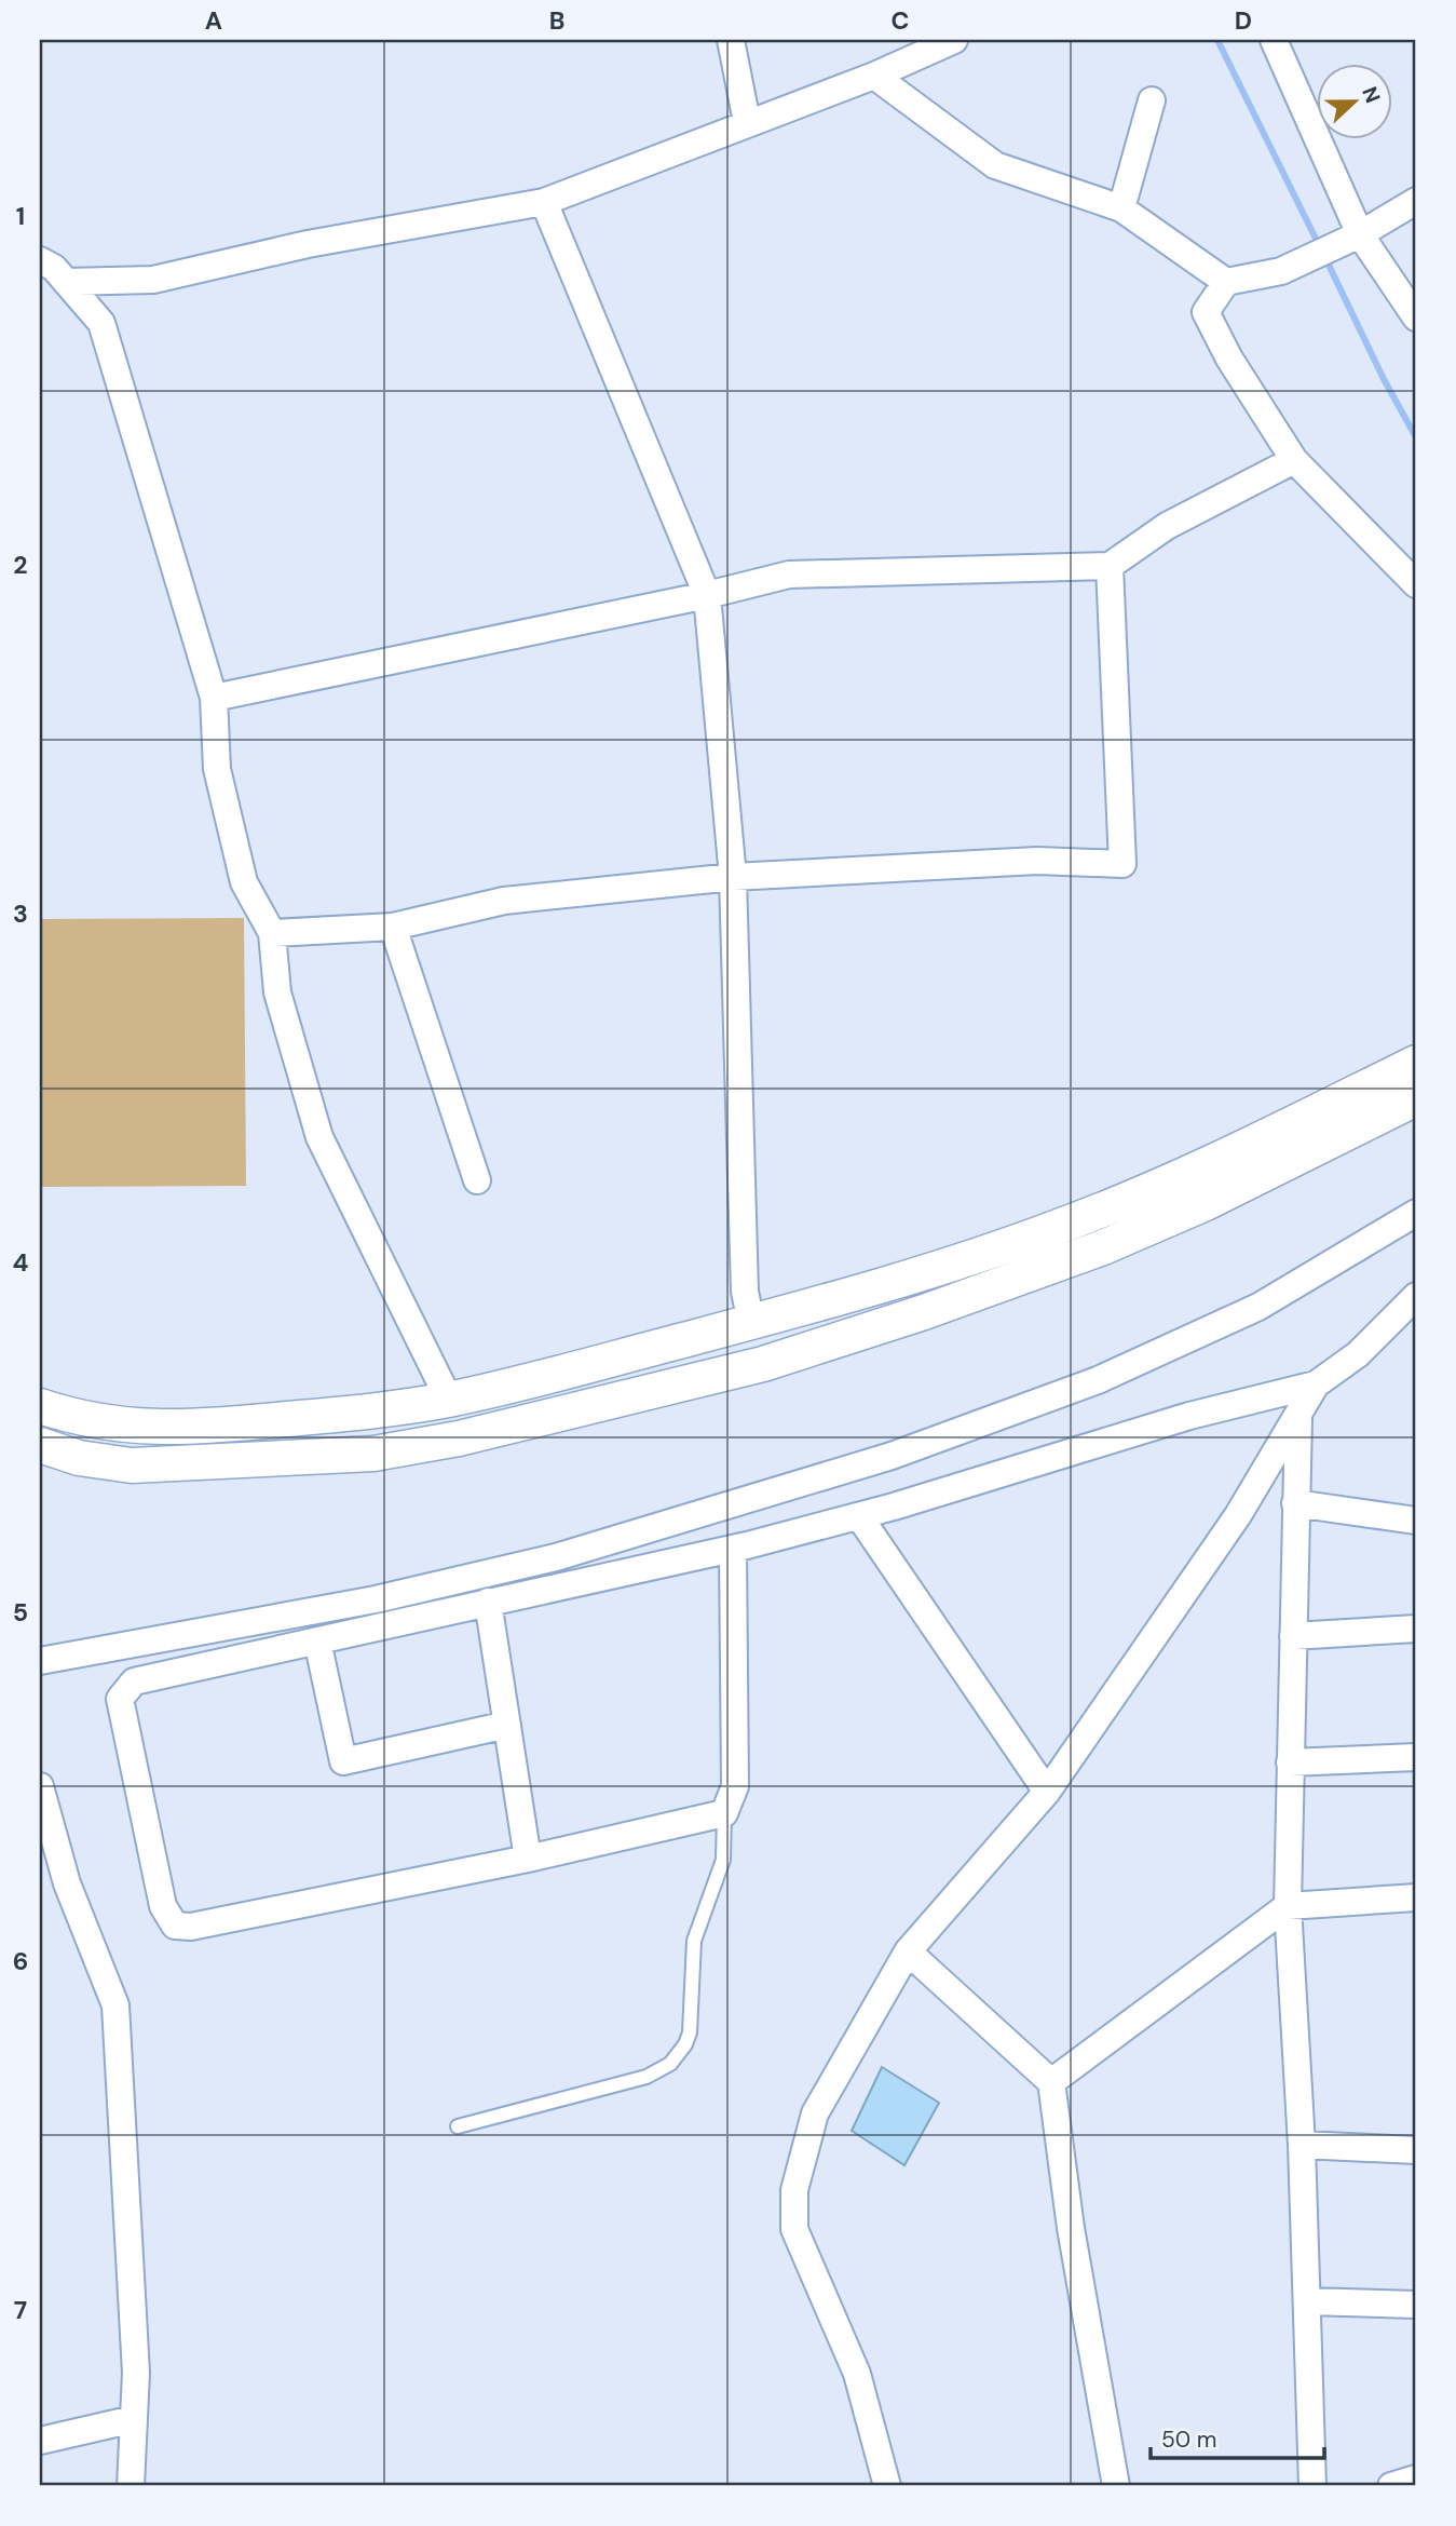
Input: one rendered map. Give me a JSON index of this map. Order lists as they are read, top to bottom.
{
  "scale_bar": "50 m",
  "north": "right",
  "grid": {
    "columns": [
      "A",
      "B",
      "C",
      "D"
    ],
    "rows": [
      "1",
      "2",
      "3",
      "4",
      "5",
      "6",
      "7"
    ]
  }
}
